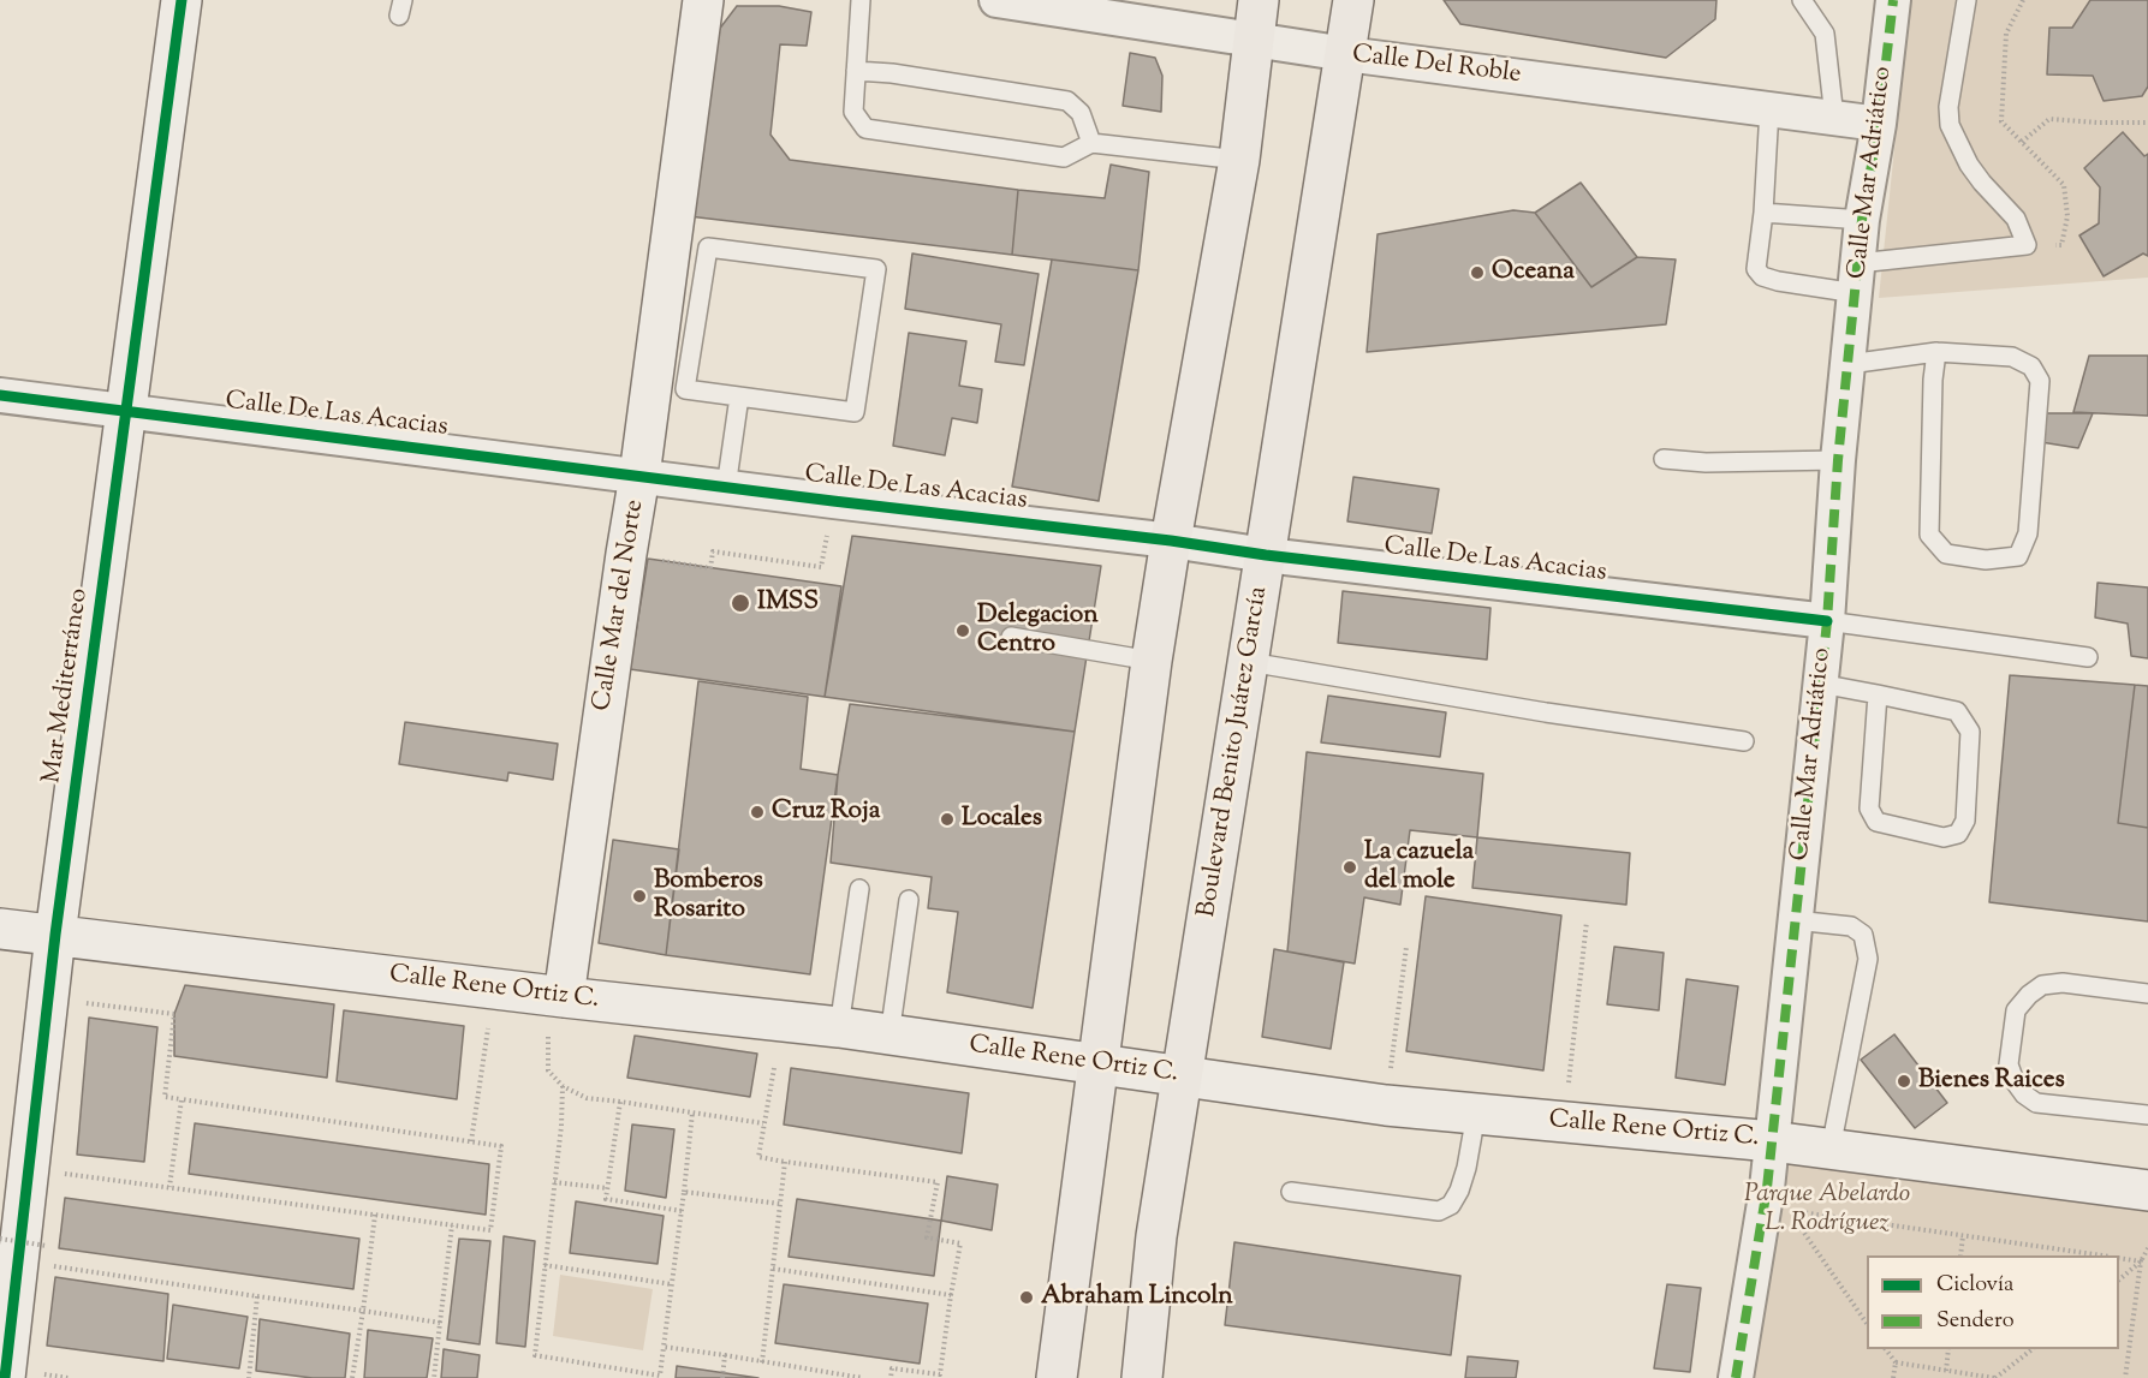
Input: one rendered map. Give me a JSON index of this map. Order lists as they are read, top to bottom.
{
  "streets": {
    "main road": ["Boulevard Benito Juárez García"],
    "street": [
      "Calle Del Roble",
      "Calle Mar Adriático",
      "Calle De Las Acacias",
      "Calle Mar del Norte",
      "Mar Mediterráneo",
      "Calle Rene Ortiz C."
    ]
  },
  "crossings": [
    ["Calle Del Roble", "Calle Mar Adriático"],
    ["Calle Del Roble", "Boulevard Benito Juárez García"],
    ["Calle Mar Adriático", "Calle De Las Acacias"],
    ["Calle Mar Adriático", "Calle Rene Ortiz C."],
    ["Calle De Las Acacias", "Calle Mar del Norte"],
    ["Calle De Las Acacias", "Mar Mediterráneo"],
    ["Calle De Las Acacias", "Boulevard Benito Juárez García"],
    ["Calle Mar del Norte", "Calle Rene Ortiz C."],
    ["Mar Mediterráneo", "Calle Rene Ortiz C."],
    ["Boulevard Benito Juárez García", "Calle Rene Ortiz C."]
  ],
  "parks": ["Parque Abelardo L. Rodríguez"],
  "places": [
    "Oceana",
    "IMSS",
    "Delegacion Centro",
    "Cruz Roja",
    "Locales",
    "La cazuela del mole",
    "Bomberos Rosarito",
    "Bienes Raices",
    "Abraham Lincoln"
  ],
  "legend": ["Ciclovía", "Sendero"]
}
